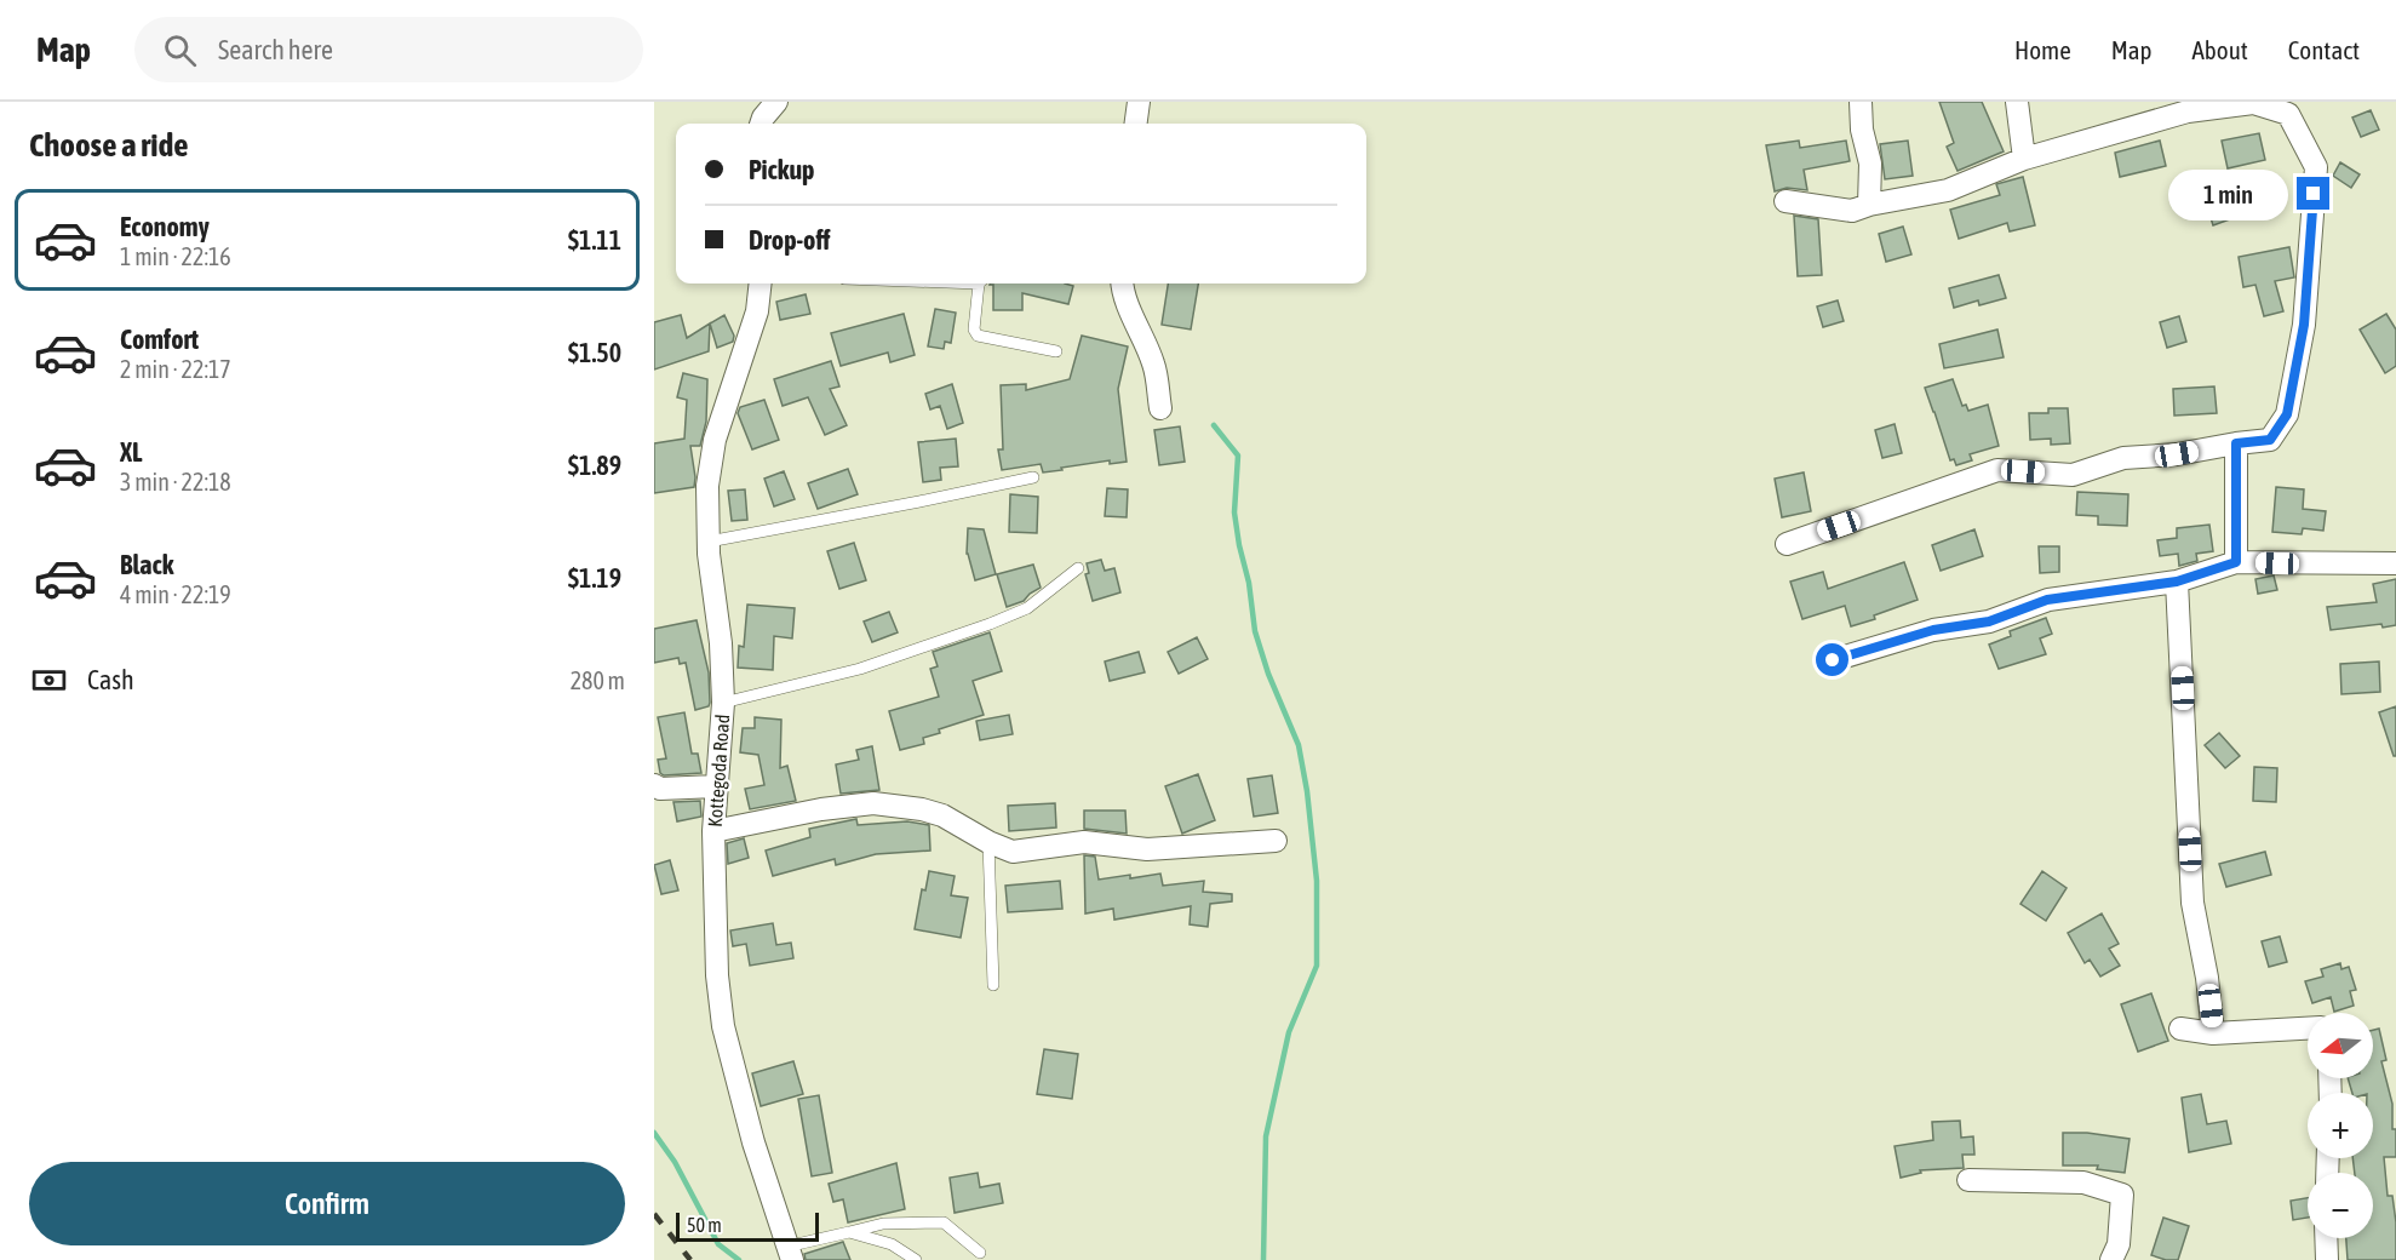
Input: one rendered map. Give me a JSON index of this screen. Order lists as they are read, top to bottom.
{
  "streets": {
    "street": ["Kottegoda Road"]
  },
  "scale_bar": "50 m",
  "north": "left",
  "page": {
    "header": "Map",
    "search": "Search here",
    "nav": [
      "Home",
      "Map",
      "About",
      "Contact"
    ],
    "heading": "Choose a ride",
    "banner": ["Pickup", "Drop-off"],
    "bubble": "1 min",
    "list": [
      {
        "name": "Economy",
        "note": "1 min · 22:16",
        "value": "$1.11"
      },
      {
        "name": "Comfort",
        "note": "2 min · 22:17",
        "value": "$1.50"
      },
      {
        "name": "XL",
        "note": "3 min · 22:18",
        "value": "$1.89"
      },
      {
        "name": "Black",
        "note": "4 min · 22:19",
        "value": "$1.19"
      }
    ],
    "pay": ["Cash", "280 m"],
    "map_buttons": ["+", "−"],
    "buttons": "Confirm",
    "scale": "50 m"
  }
}
